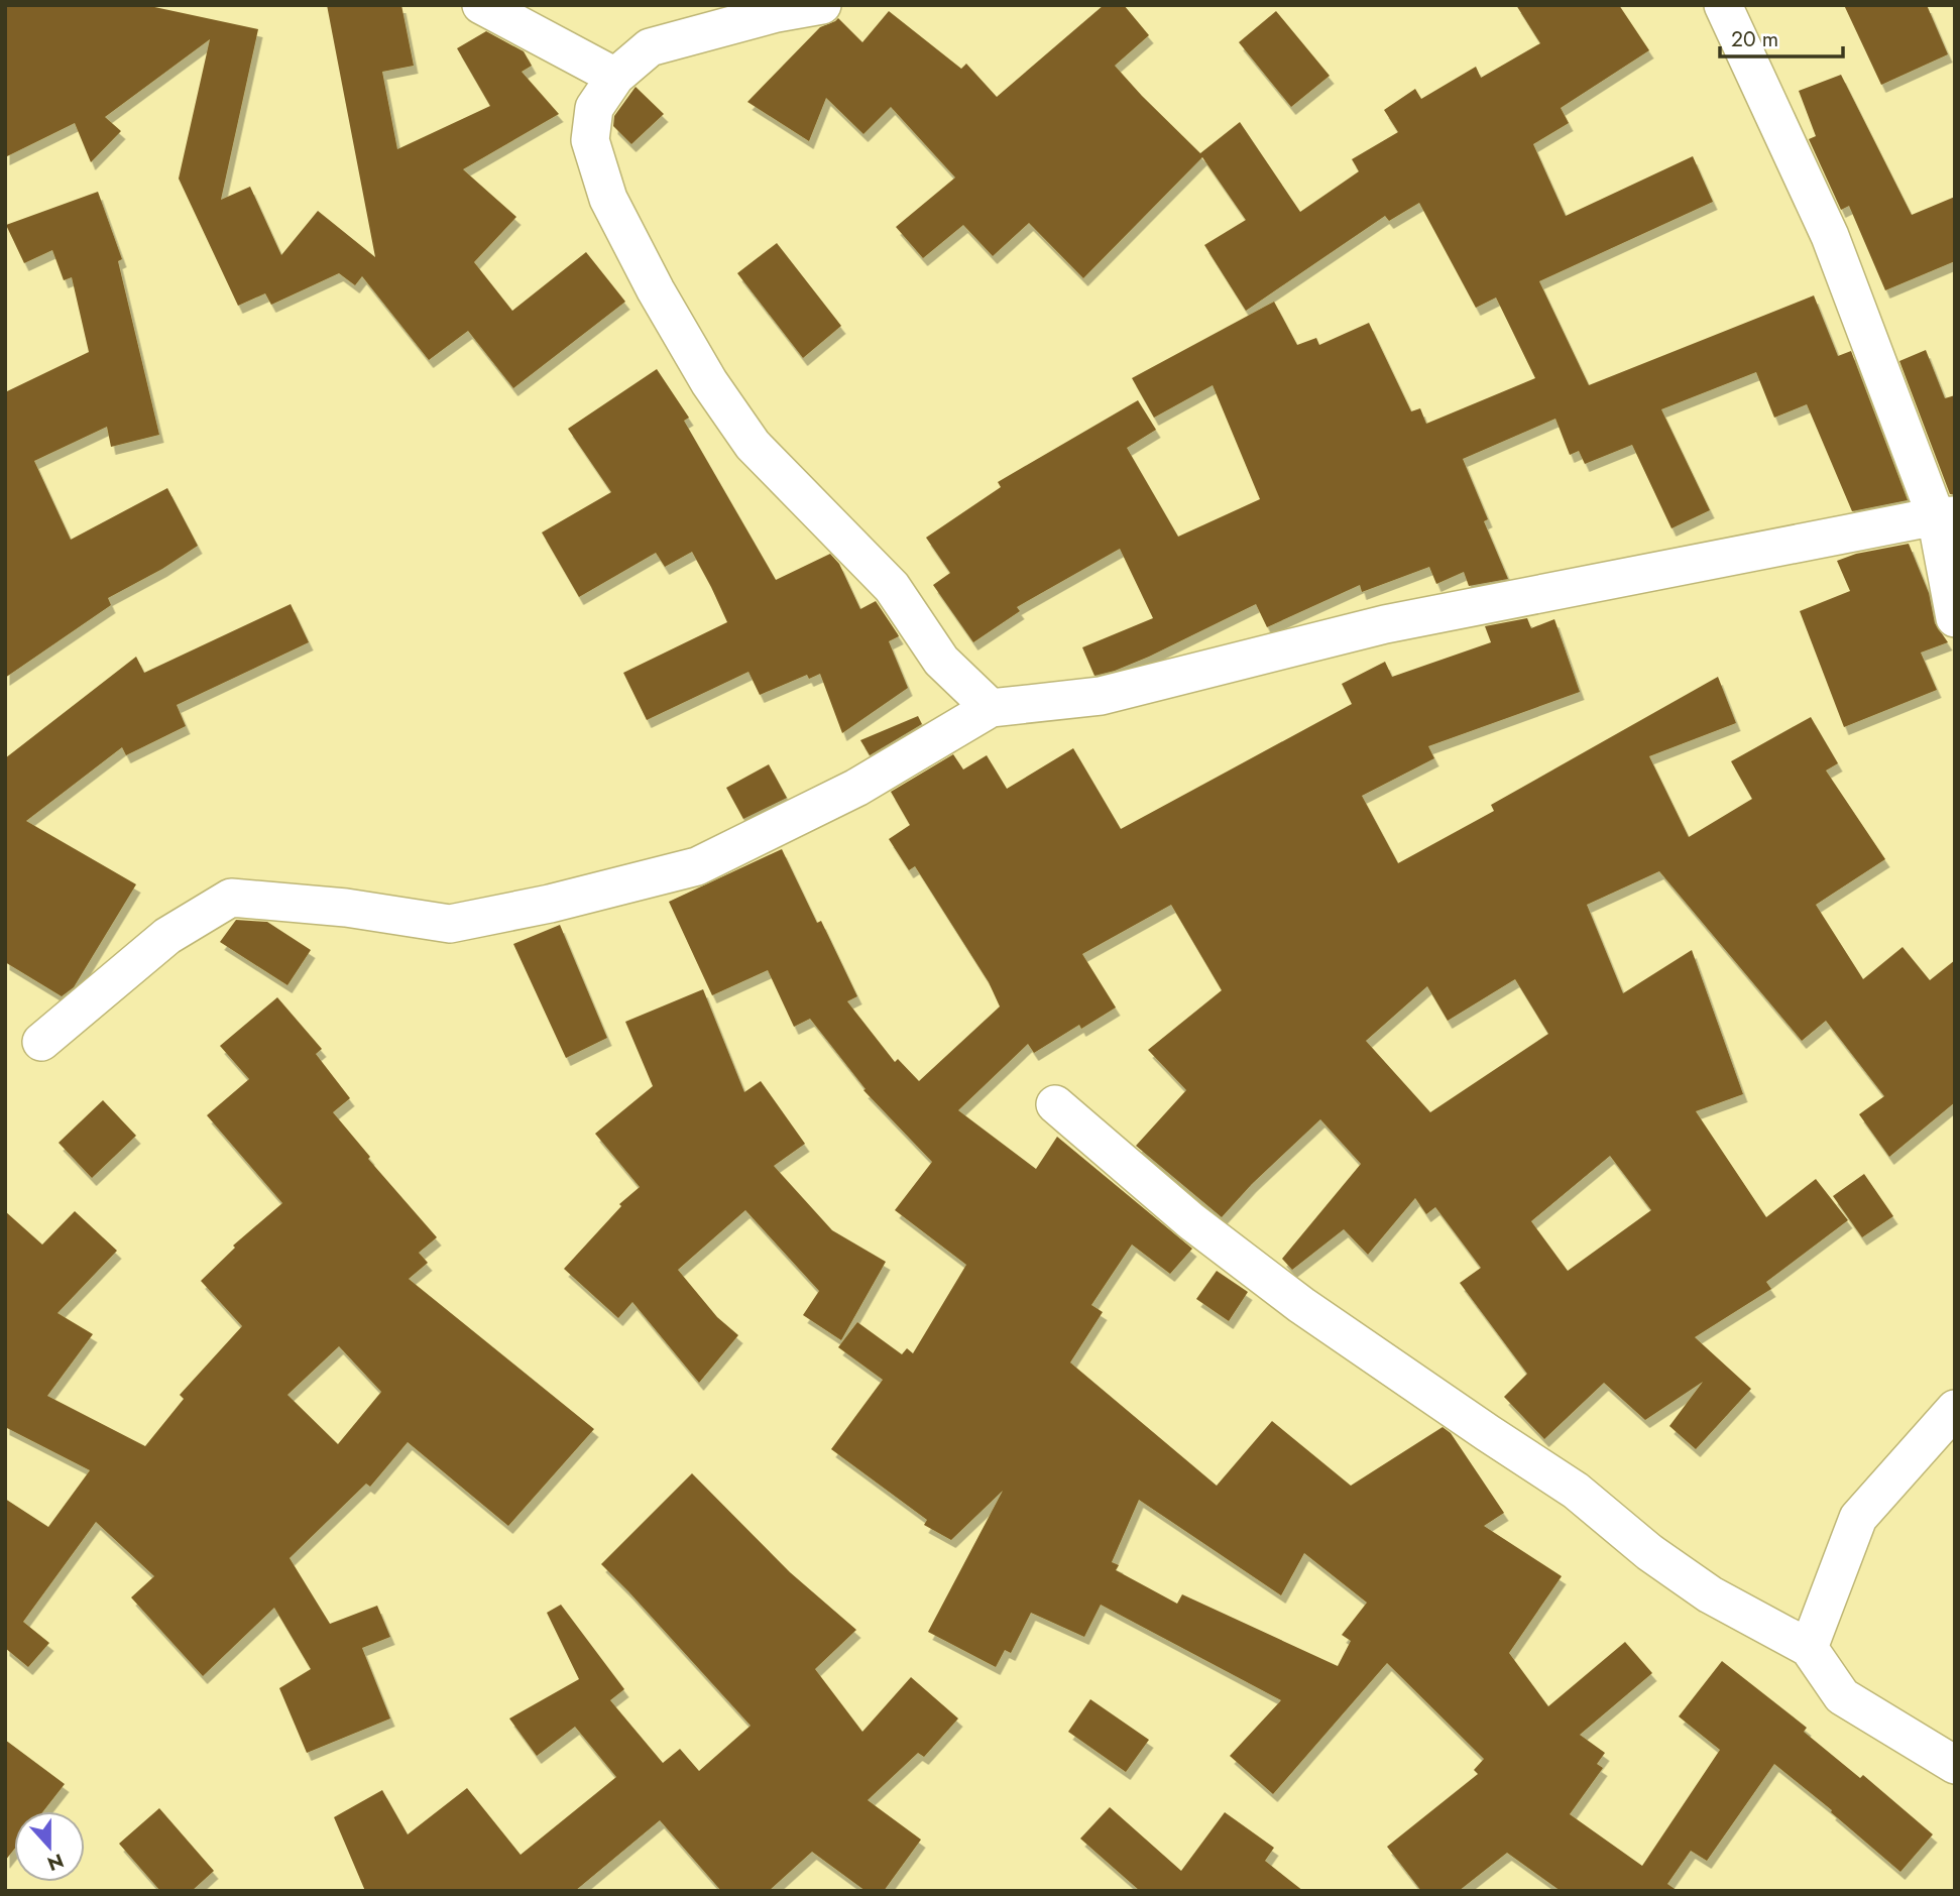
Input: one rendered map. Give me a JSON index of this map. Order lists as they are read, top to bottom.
{
  "scale_bar": "20 m",
  "north": "bottom"
}
